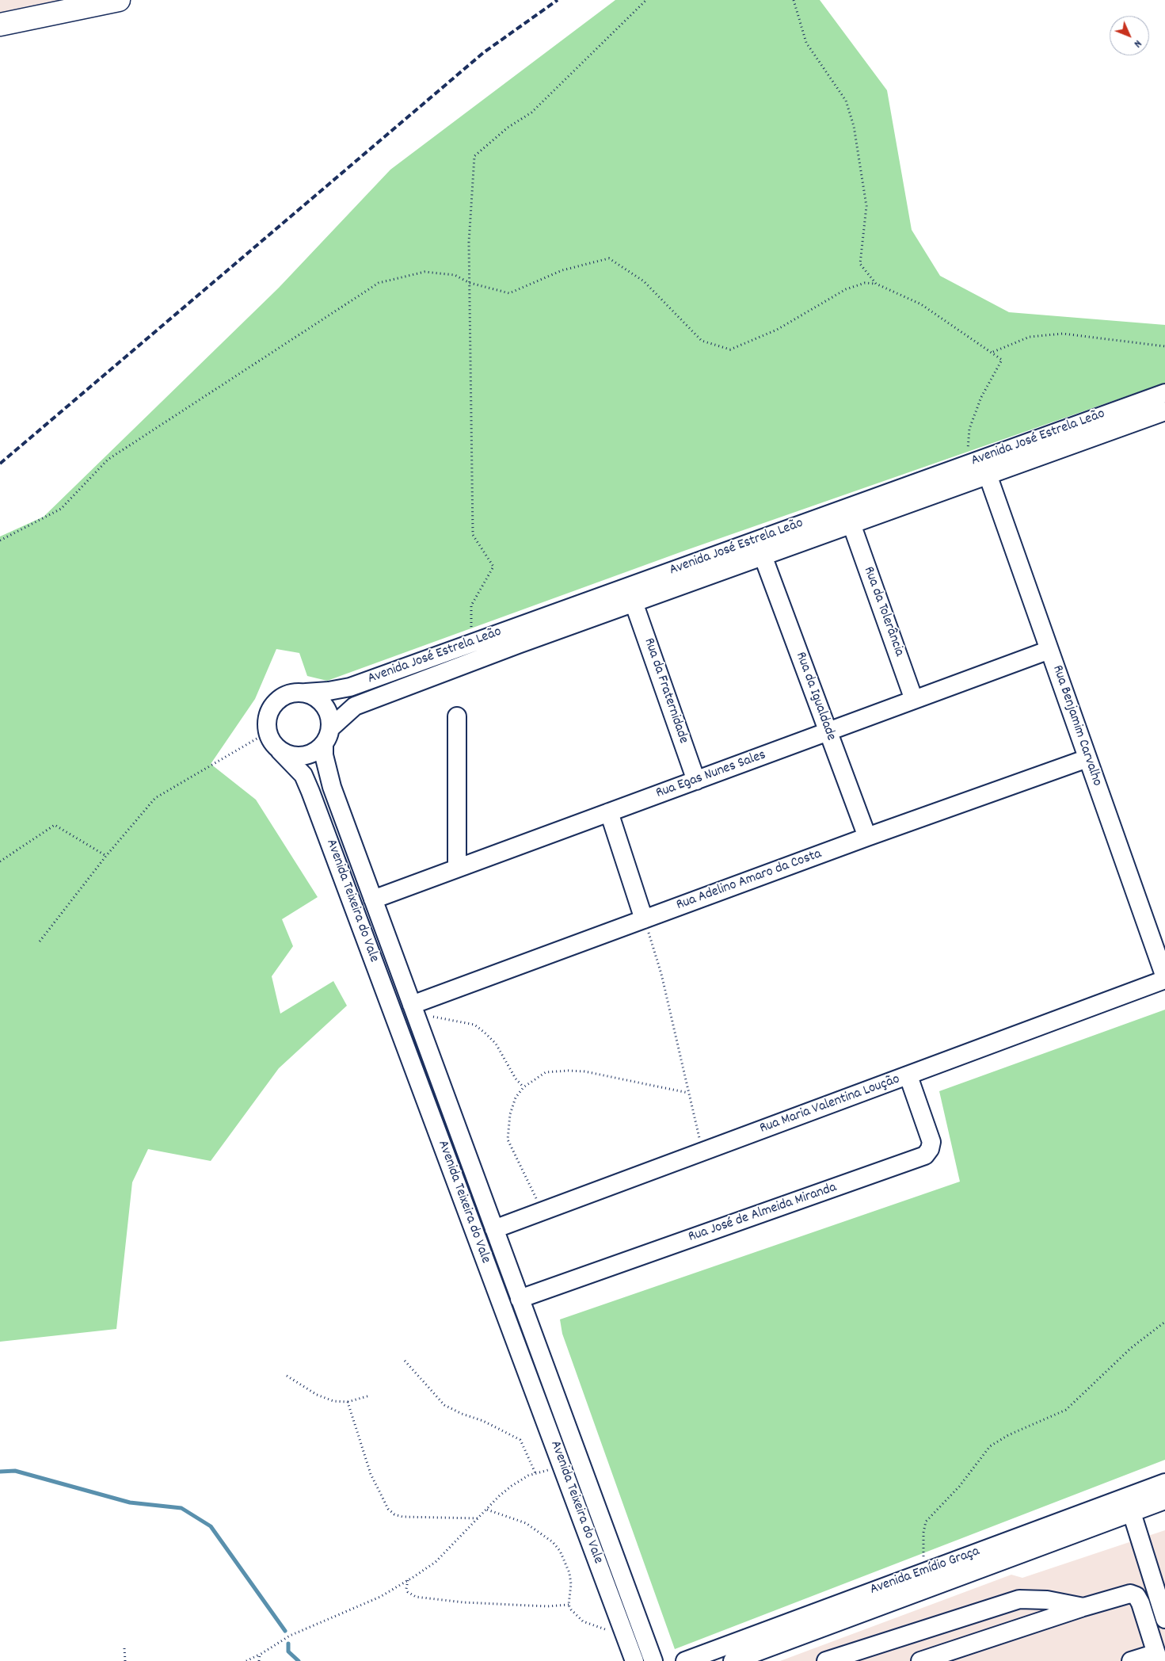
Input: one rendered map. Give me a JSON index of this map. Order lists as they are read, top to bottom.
{
  "streets": {
    "street": [
      "Avenida José Estrela Leão",
      "Rua da Tolerância",
      "Rua da Fraternidade",
      "Rua da Igualdade",
      "Rua Benjamim Carvalho",
      "Rua Egas Nunes Sales",
      "Rua Adelino Amaro da Costa",
      "Avenida Teixeira do Vale",
      "Rua Maria Valentina Loução",
      "Rua José de Almeida Miranda",
      "Avenida Emídio Graça"
    ]
  },
  "crossings": [
    ["Avenida José Estrela Leão", "Rua da Tolerância"],
    ["Avenida José Estrela Leão", "Rua da Fraternidade"],
    ["Avenida José Estrela Leão", "Rua da Igualdade"],
    ["Avenida José Estrela Leão", "Rua Benjamim Carvalho"],
    ["Avenida José Estrela Leão", "Avenida Teixeira do Vale"],
    ["Rua da Tolerância", "Rua Egas Nunes Sales"],
    ["Rua da Fraternidade", "Rua Egas Nunes Sales"],
    ["Rua da Igualdade", "Rua Egas Nunes Sales"],
    ["Rua da Igualdade", "Rua Adelino Amaro da Costa"],
    ["Rua Benjamim Carvalho", "Rua Egas Nunes Sales"],
    ["Rua Benjamim Carvalho", "Rua Adelino Amaro da Costa"],
    ["Rua Benjamim Carvalho", "Rua Maria Valentina Loução"],
    ["Rua Egas Nunes Sales", "Avenida Teixeira do Vale"],
    ["Rua Adelino Amaro da Costa", "Avenida Teixeira do Vale"],
    ["Avenida Teixeira do Vale", "Rua Maria Valentina Loução"],
    ["Avenida Teixeira do Vale", "Rua José de Almeida Miranda"],
    ["Rua Maria Valentina Loução", "Rua José de Almeida Miranda"]
  ],
  "north": "bottom right"
}
